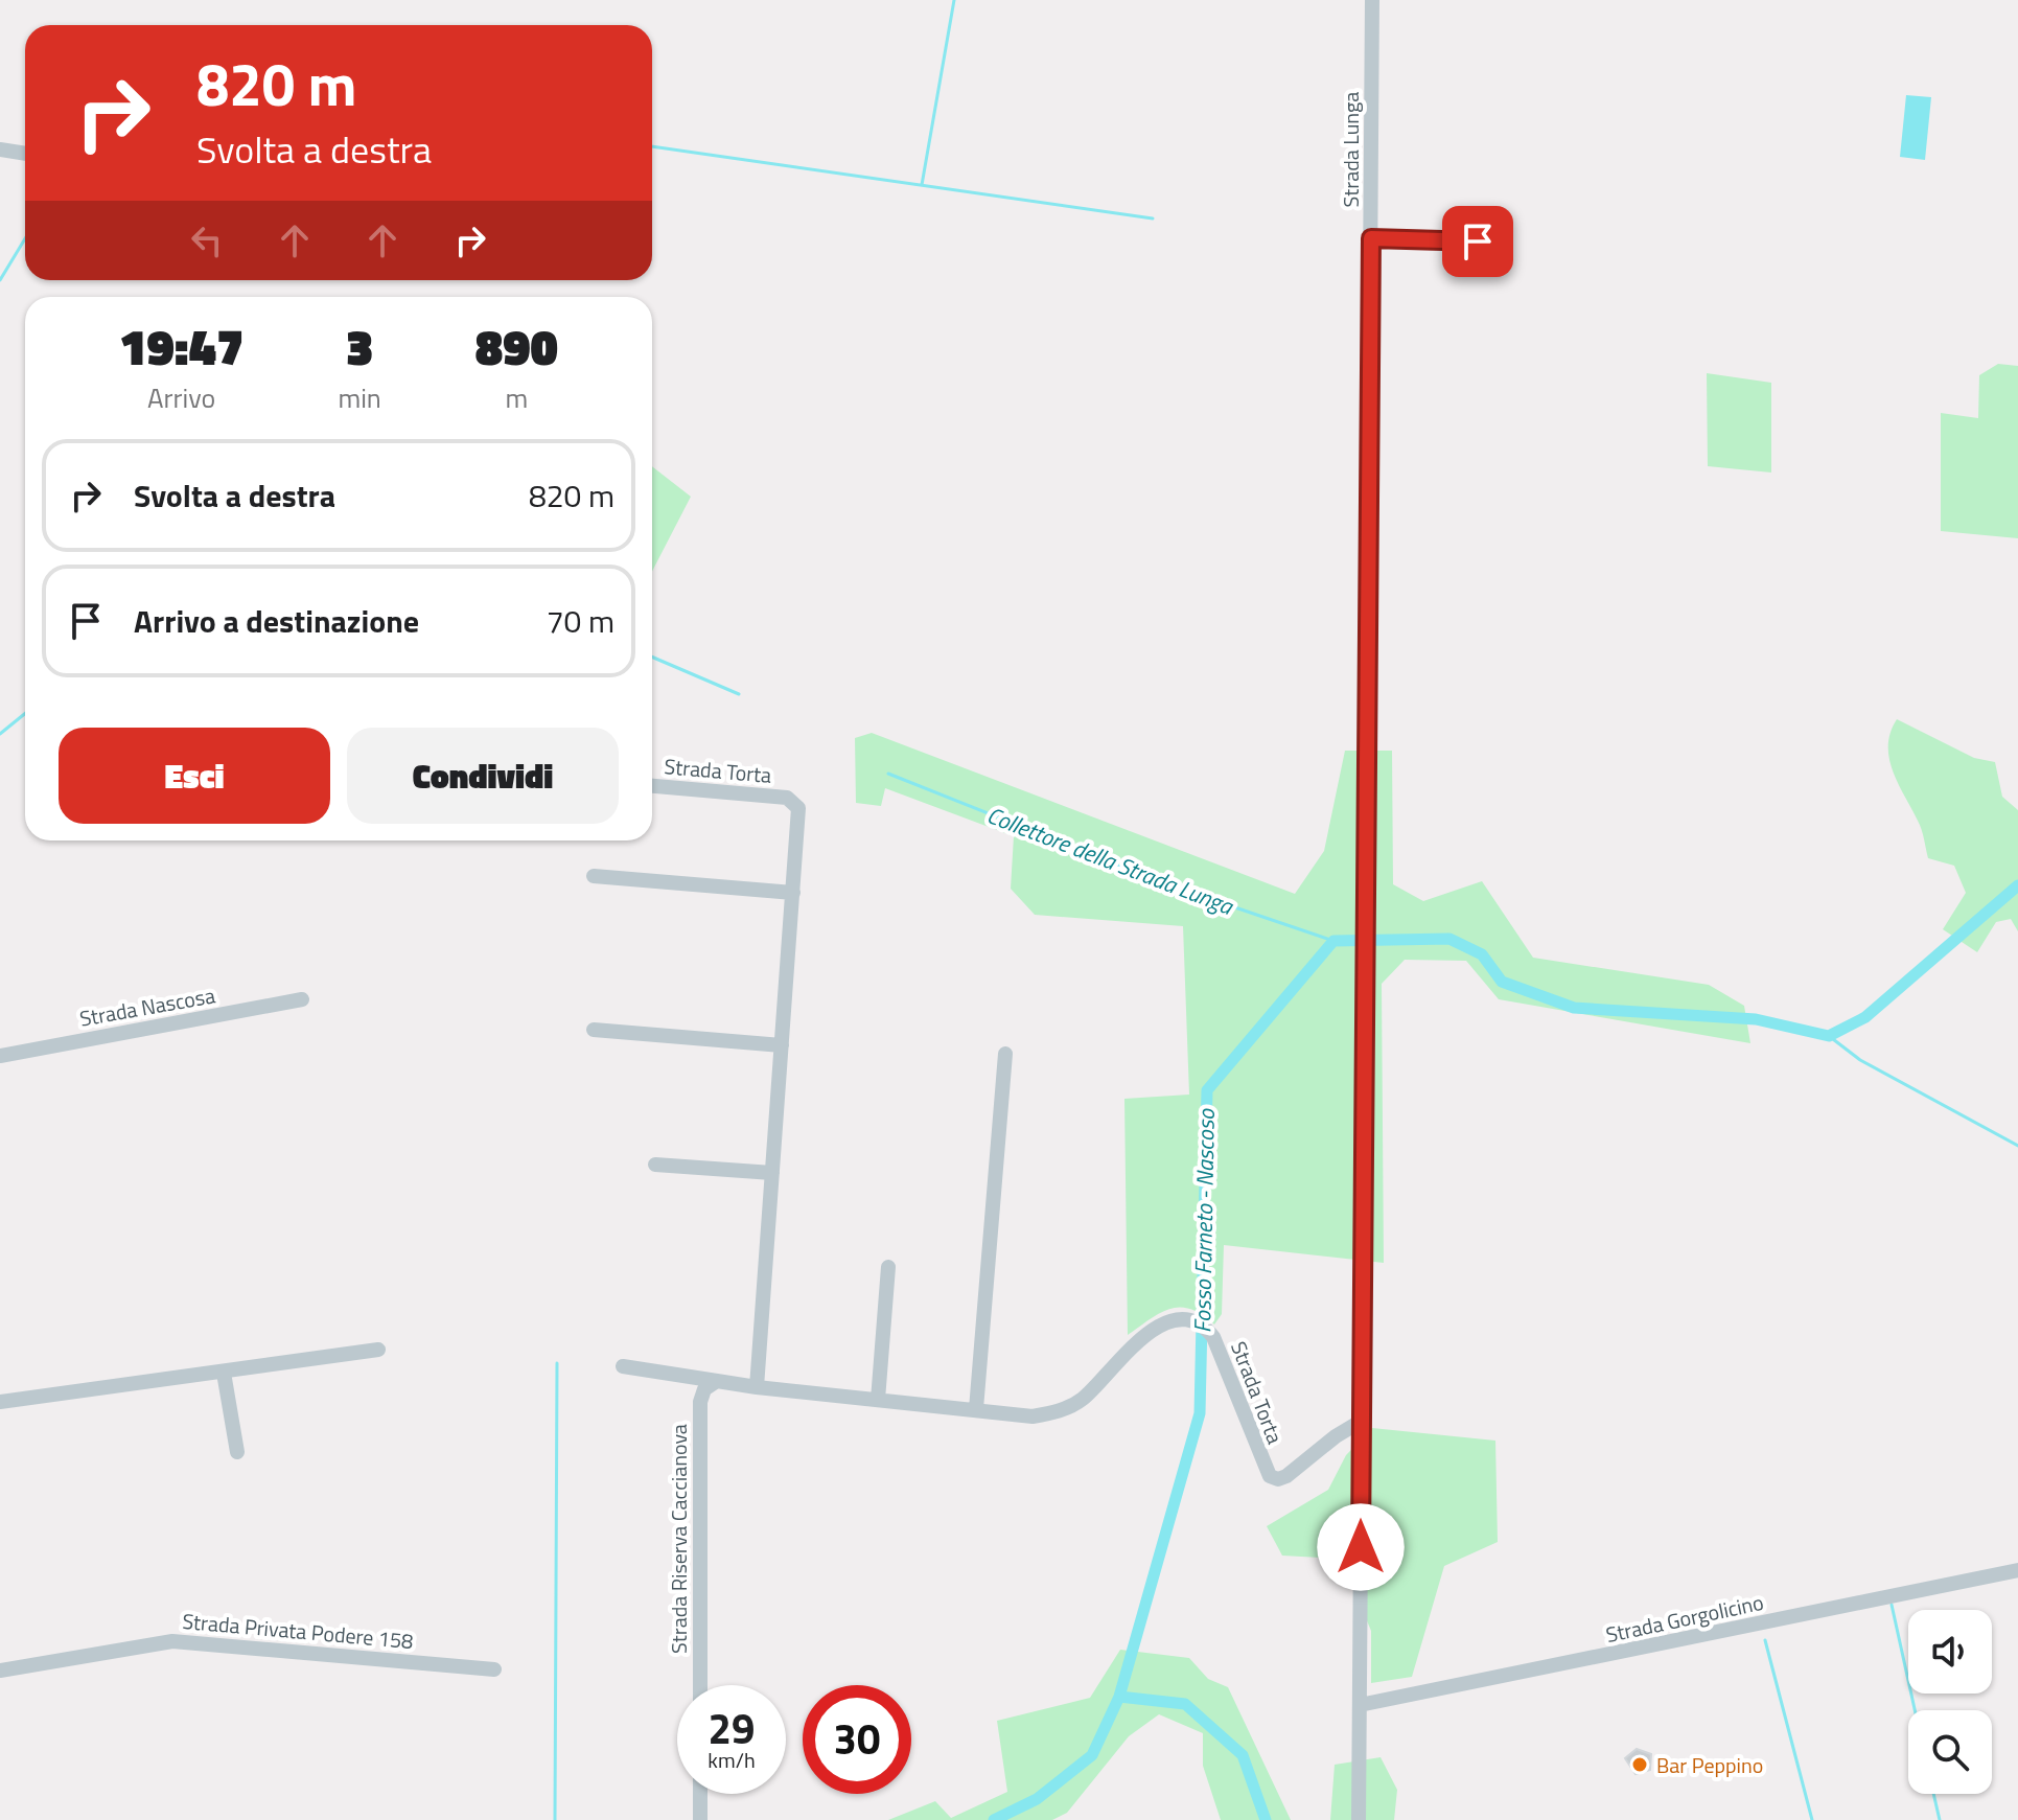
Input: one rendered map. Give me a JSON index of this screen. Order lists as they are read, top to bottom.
{
  "streets": {
    "street": [
      "Strada Lunga",
      "Strada Torta",
      "Strada Nascosa",
      "Strada Riserva Caccianova",
      "Strada Gorgolicino",
      "Strada Privata Podere 158"
    ]
  },
  "crossings": [
    ["Strada Lunga", "Strada Torta"],
    ["Strada Lunga", "Strada Gorgolicino"]
  ],
  "water": ["Collettore della Strada Lunga", "Fosso Farneto - Nascoso"],
  "places": ["Bar Peppino"],
  "page": {
    "turn": ["820 m", "Svolta a destra"],
    "eta": [
      "19:47",
      "Arrivo",
      "3",
      "min",
      "890",
      "m"
    ],
    "list": [
      {
        "name": "Svolta a destra",
        "value": "820 m"
      },
      {
        "name": "Arrivo a destinazione",
        "value": "70 m"
      }
    ],
    "buttons": ["Esci", "Condividi"],
    "speed": "29 km/h",
    "limit": "30"
  }
}
